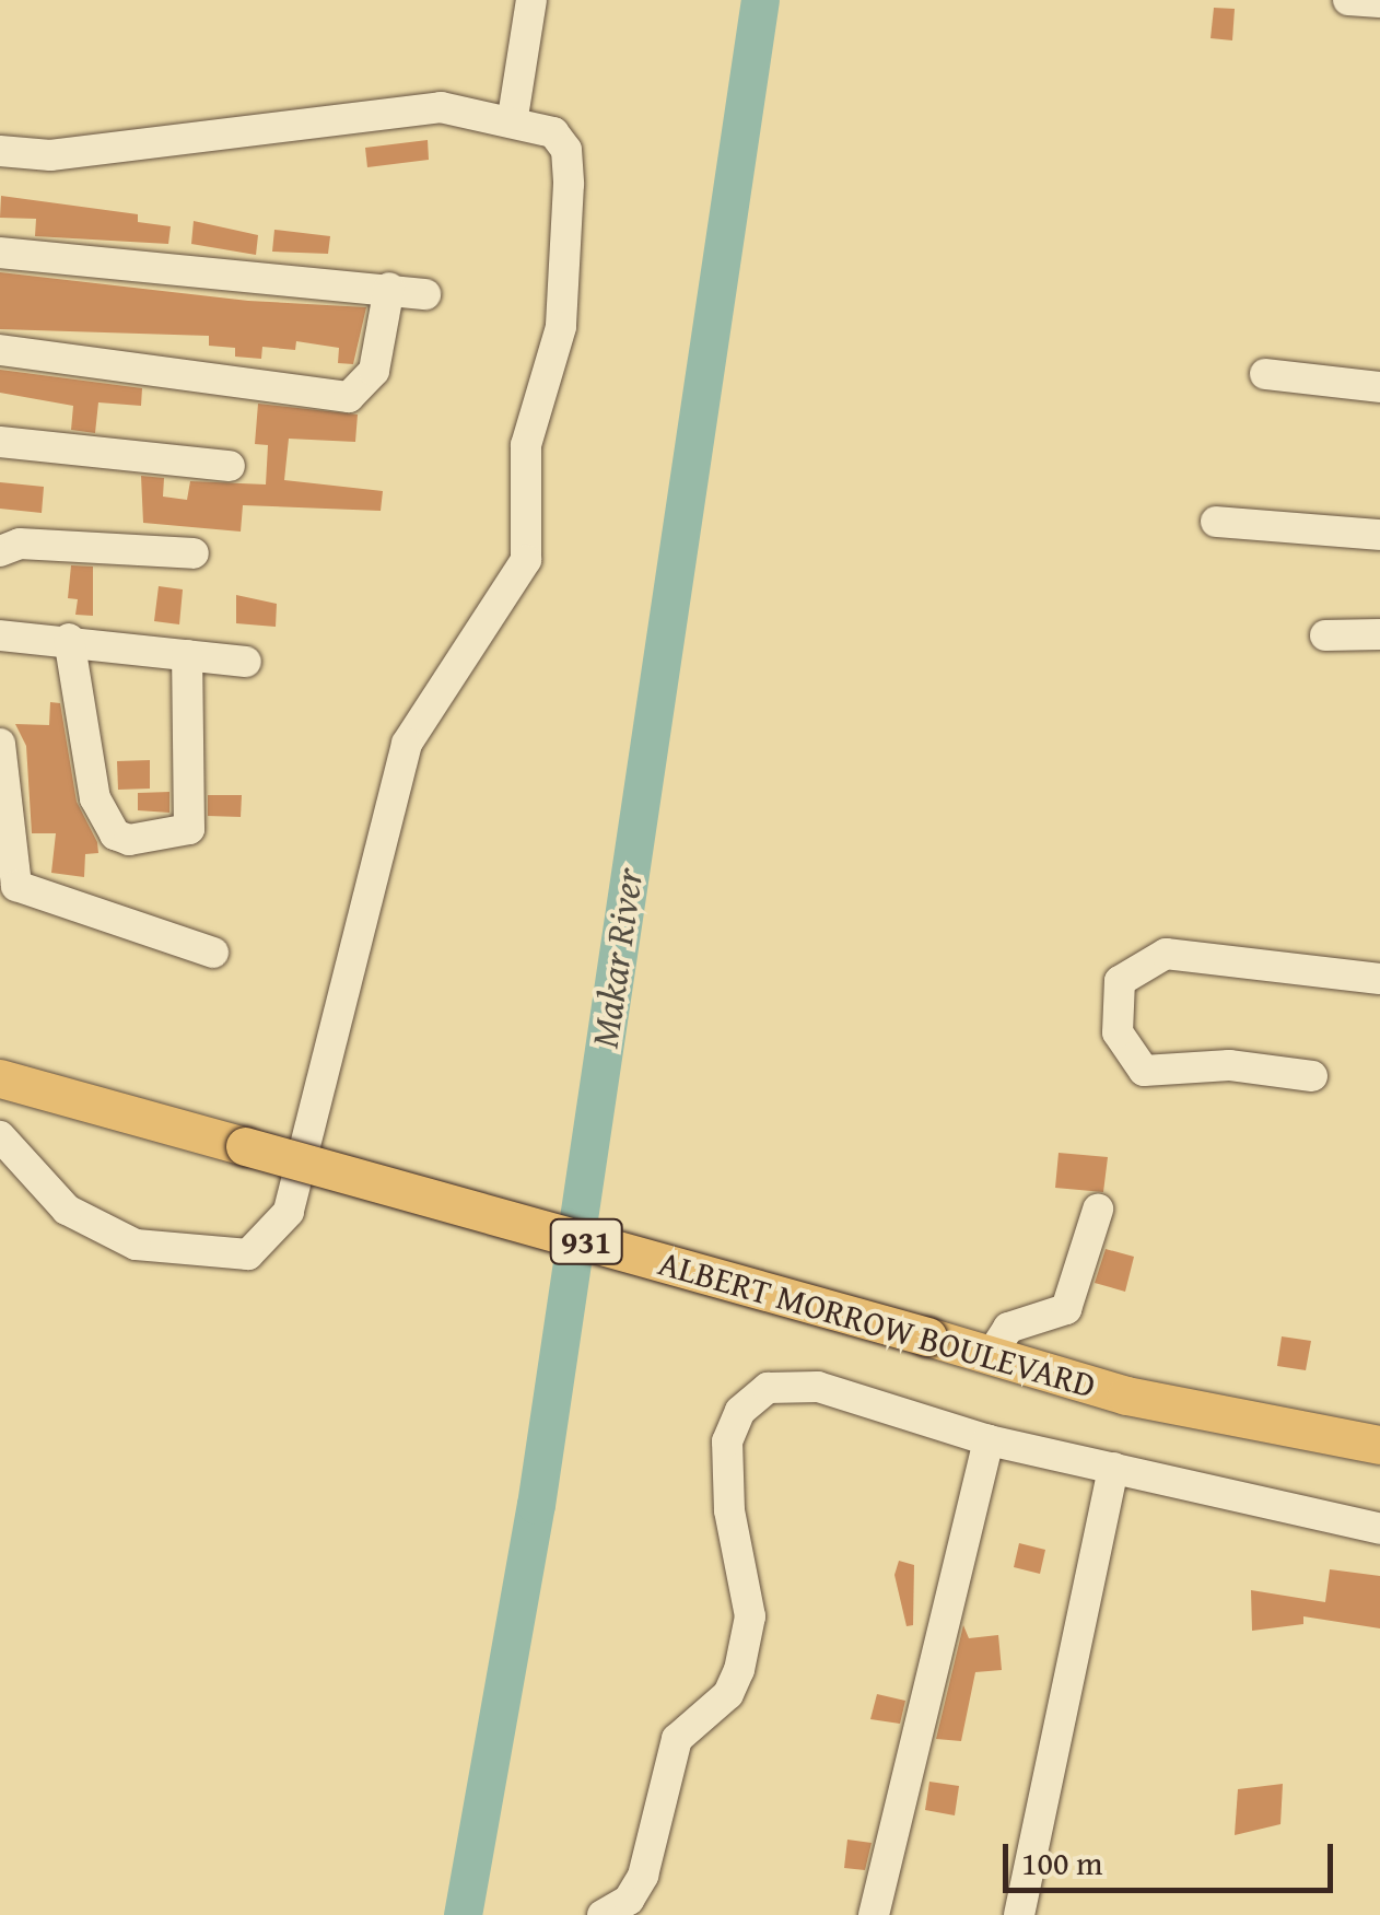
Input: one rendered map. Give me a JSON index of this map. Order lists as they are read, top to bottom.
{
  "streets": {
    "main road": ["931", "ALBERT MORROW BOULEVARD"]
  },
  "water": ["Makar River"],
  "scale_bar": "100 m"
}
